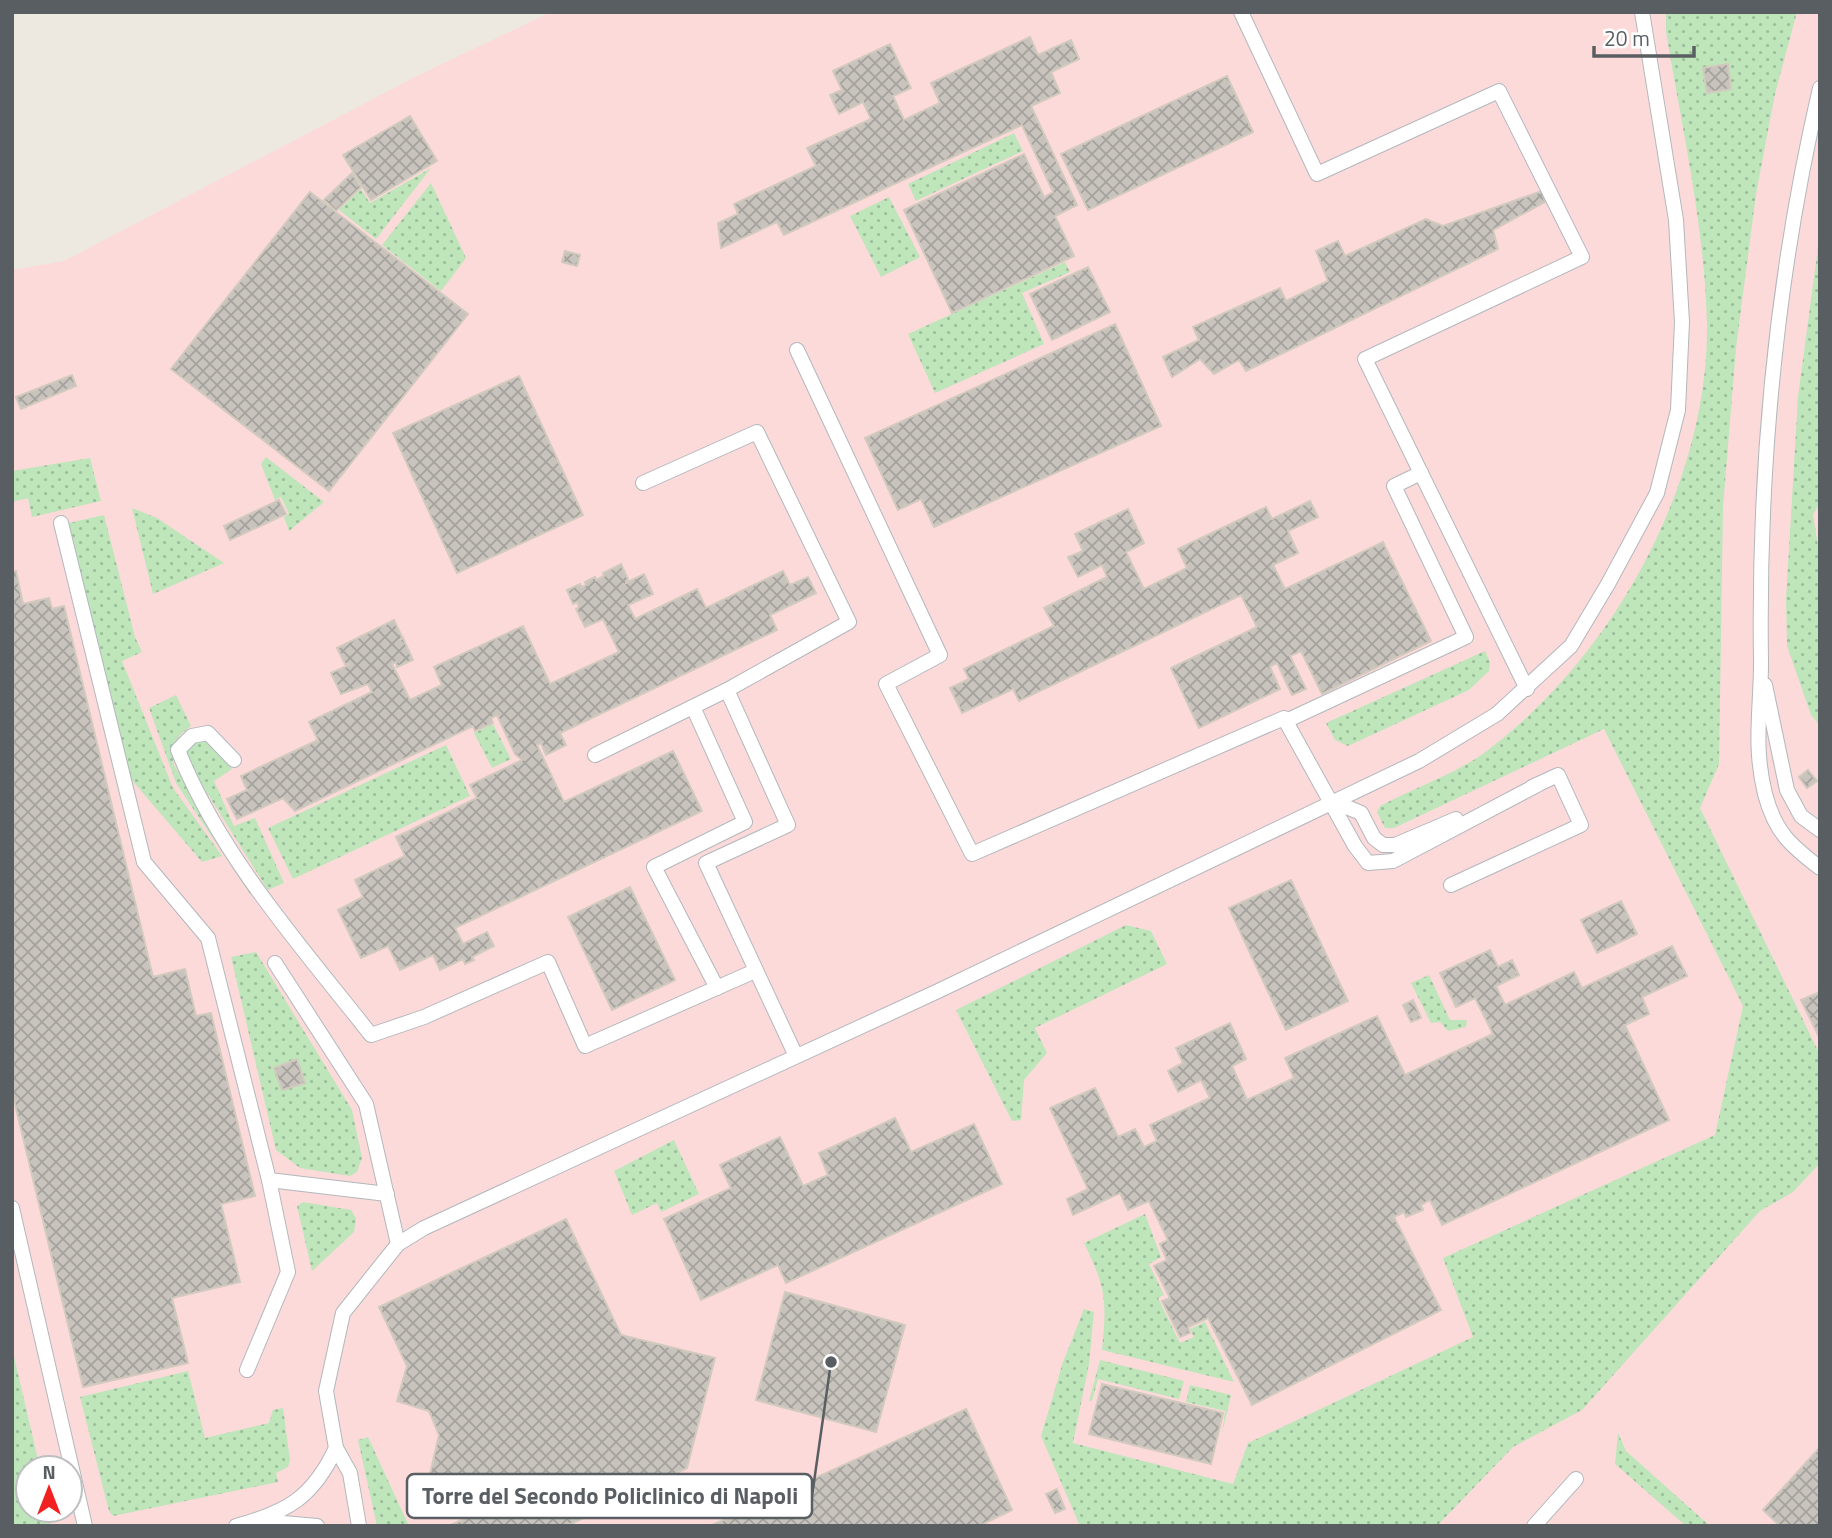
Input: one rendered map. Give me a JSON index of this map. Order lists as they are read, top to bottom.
{
  "places": ["Torre del Secondo Policlinico di Napoli"],
  "scale_bar": "20 m",
  "north": "top"
}
